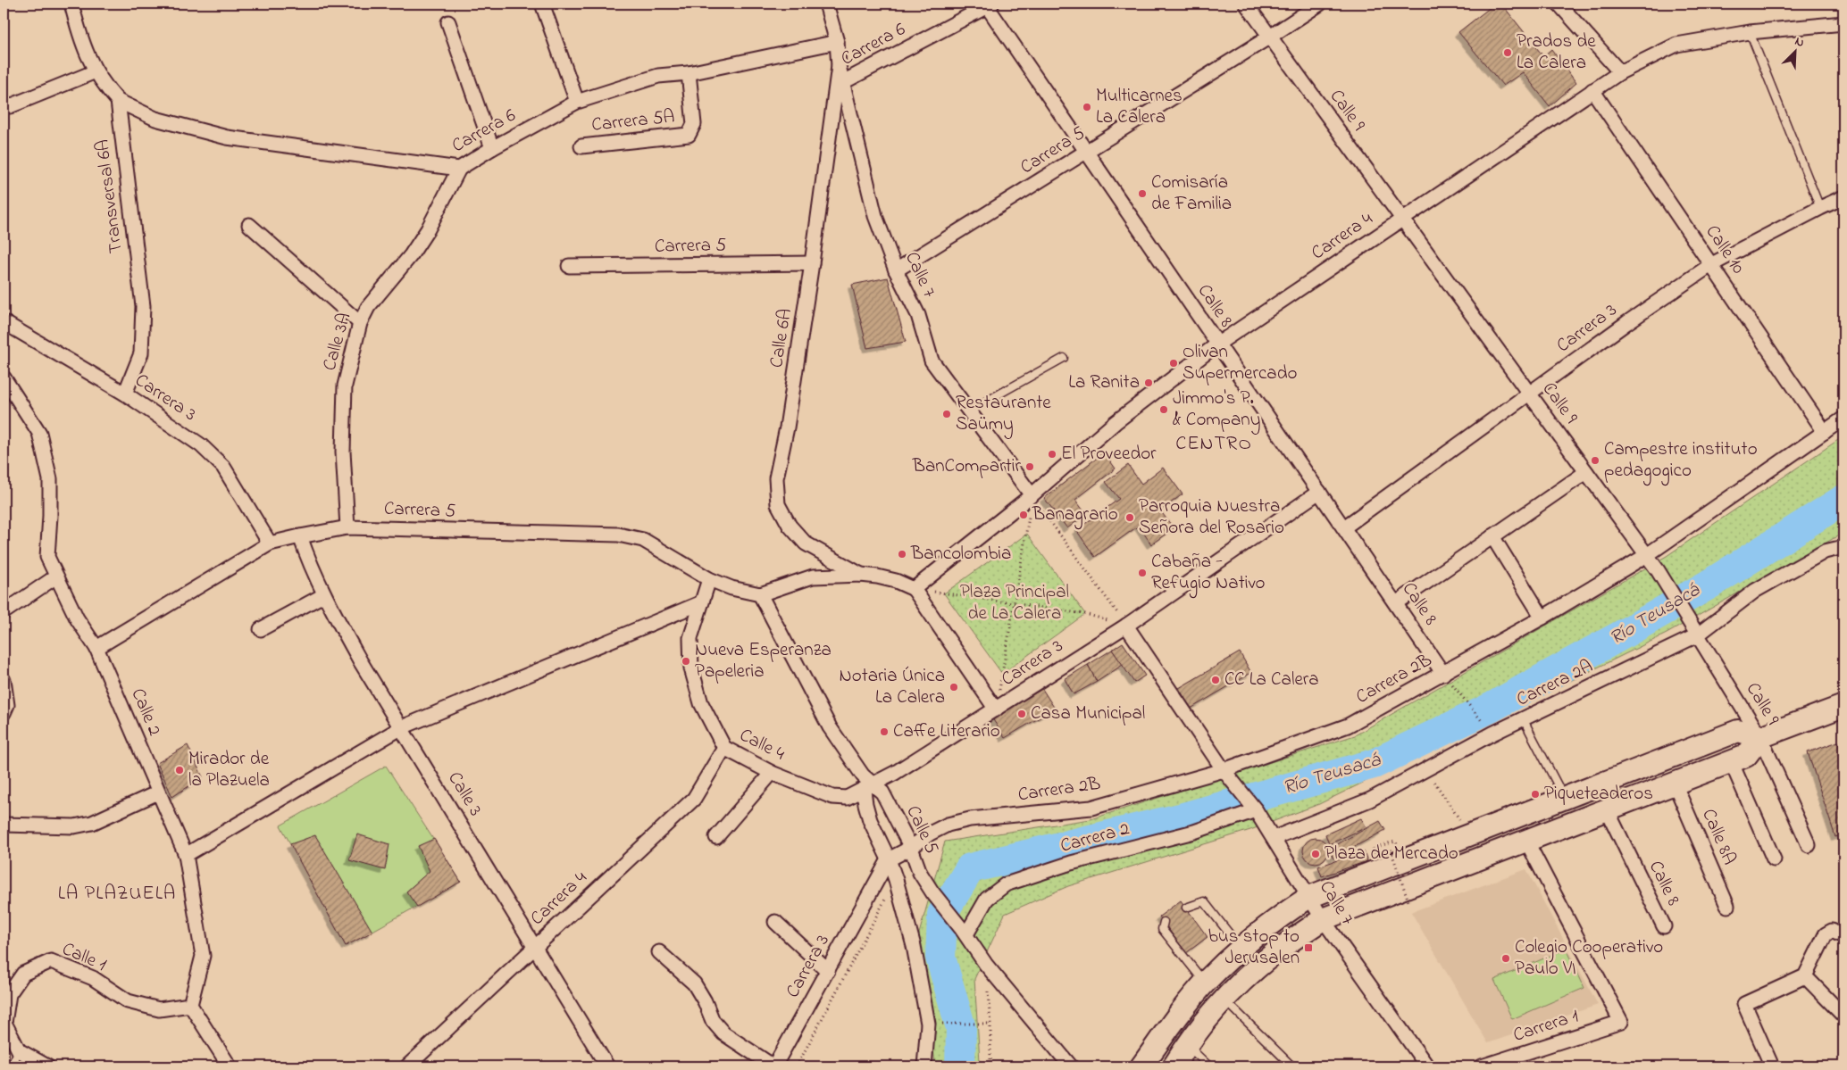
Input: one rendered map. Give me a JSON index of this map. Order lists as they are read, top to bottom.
{
  "streets": {
    "street": [
      "Carrera 6",
      "Calle 9",
      "Carrera 5A",
      "Carrera 5",
      "Transversal 6A",
      "Carrera 4",
      "Calle 10",
      "Calle 7",
      "Calle 8",
      "Carrera 3",
      "Calle 6A",
      "Calle 3A",
      "Carrera 2B",
      "Carrera 2A",
      "Calle 2",
      "Calle 4",
      "Calle 3",
      "Calle 5",
      "Calle 8A",
      "Carrera 2",
      "Calle 1",
      "Carrera 1"
    ]
  },
  "crossings": [
    ["Carrera 6", "Carrera 5A"],
    ["Carrera 6", "Transversal 6A"],
    ["Carrera 6", "Calle 7"],
    ["Carrera 6", "Calle 8"],
    ["Carrera 6", "Calle 3A"],
    ["Calle 9", "Carrera 5"],
    ["Calle 9", "Carrera 4"],
    ["Calle 9", "Carrera 3"],
    ["Calle 9", "Carrera 2B"],
    ["Calle 9", "Carrera 2A"],
    ["Carrera 5", "Calle 7"],
    ["Carrera 5", "Calle 8"],
    ["Carrera 5", "Carrera 3"],
    ["Carrera 5", "Calle 6A"],
    ["Carrera 5", "Calle 3A"],
    ["Carrera 5", "Calle 2"],
    ["Carrera 5", "Calle 4"],
    ["Carrera 5", "Calle 3"],
    ["Carrera 5", "Calle 5"],
    ["Transversal 6A", "Carrera 3"],
    ["Carrera 4", "Calle 10"],
    ["Carrera 4", "Calle 7"],
    ["Carrera 4", "Calle 8"],
    ["Carrera 4", "Calle 4"],
    ["Carrera 4", "Calle 3"],
    ["Calle 10", "Carrera 3"],
    ["Calle 10", "Carrera 2B"],
    ["Calle 7", "Carrera 3"],
    ["Calle 7", "Calle 6A"],
    ["Calle 7", "Carrera 2B"],
    ["Calle 7", "Carrera 2A"],
    ["Calle 7", "Carrera 2"],
    ["Calle 8", "Carrera 3"],
    ["Calle 8", "Carrera 2B"],
    ["Carrera 3", "Calle 4"],
    ["Carrera 3", "Calle 5"],
    ["Carrera 2B", "Calle 5"],
    ["Calle 2", "Calle 1"],
    ["Calle 4", "Calle 5"],
    ["Calle 5", "Carrera 2"]
  ],
  "districts": ["CENTRO", "LA PLAZUELA"],
  "water": ["Río Teusacá"],
  "parks": ["Plaza Principal de La Calera"],
  "places": {
    "other": [
      "Prados de La Calera",
      "Multicarnes La Calera",
      "Comisaría de Familia",
      "Olivan Supermercado",
      "La Ranita",
      "Jimmo's P. & Company",
      "Restaurante Saümy",
      "El Proveedor",
      "Campestre instituto pedagogico",
      "BanCompartir",
      "Banagrario",
      "Parroquia Nuestra Señora del Rosario",
      "Bancolombia",
      "Cabaña - Refugio Nativo",
      "Nueva Esperanza Papeleria",
      "CC La Calera",
      "Notaria Única La Calera",
      "Casa Municipal",
      "Caffe Literario",
      "Mirador de la Plazuela",
      "Piqueteaderos",
      "Plaza de Mercado",
      "Colegio Cooperativo Paulo VI"
    ],
    "transit": ["bus stop to Jerusalen"]
  },
  "north": "top right"
}
